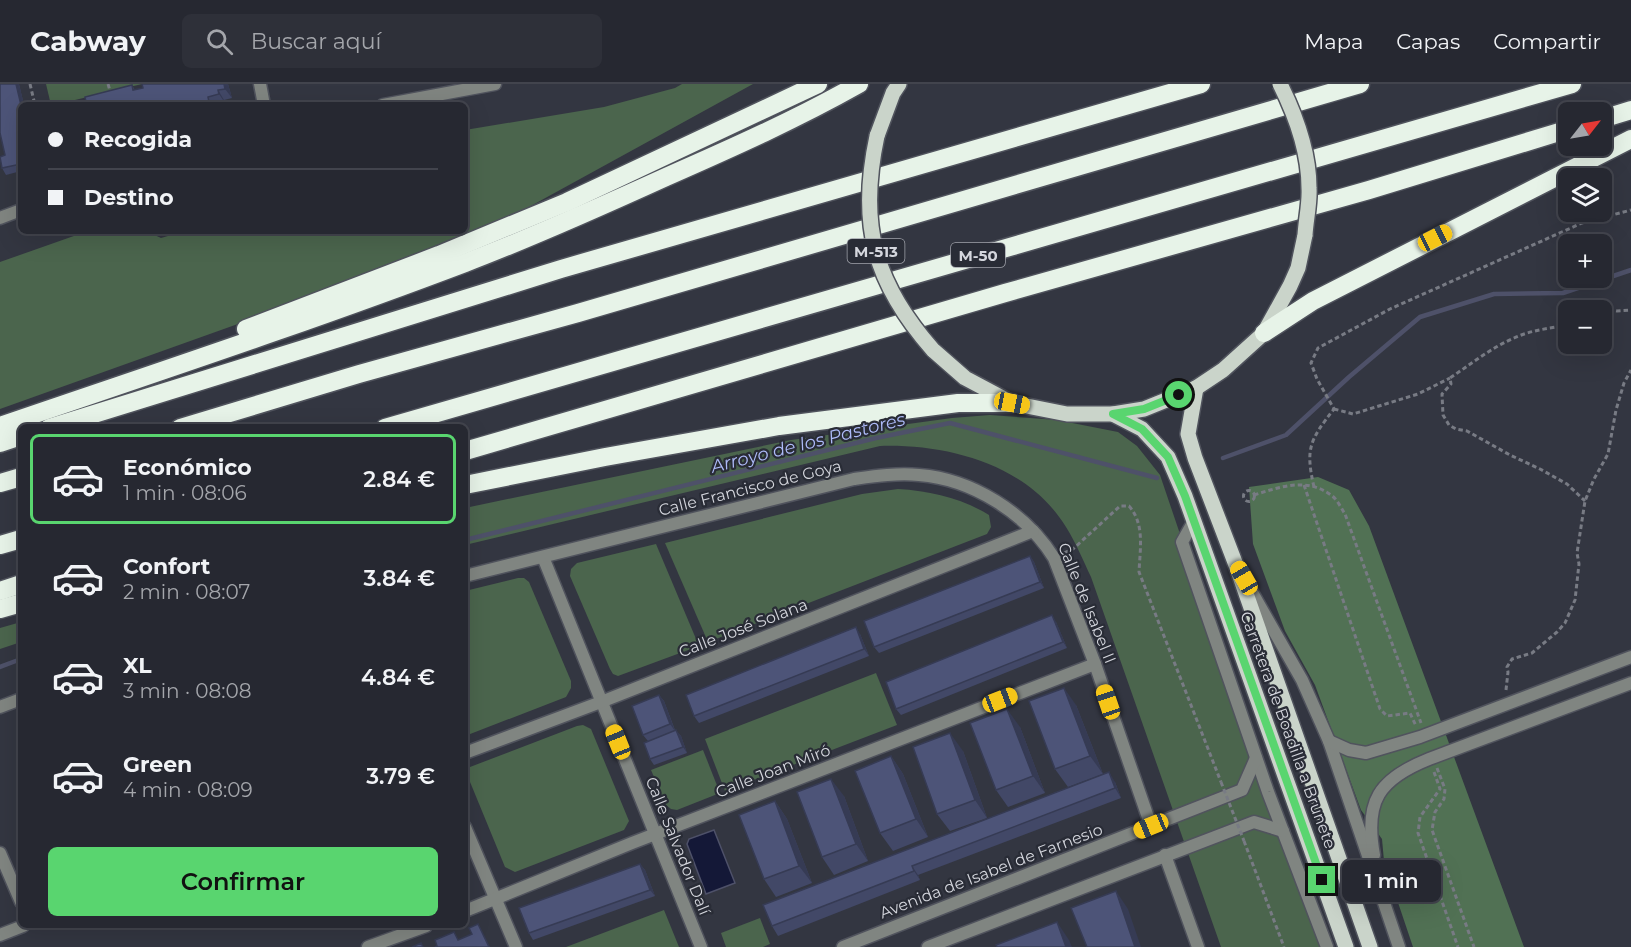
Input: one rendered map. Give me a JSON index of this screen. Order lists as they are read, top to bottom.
{
  "streets": {
    "highway": ["M-50"],
    "main road": ["M-513", "Carretera de Boadilla a Brunete"],
    "street": [
      "Calle Francisco de Goya",
      "Calle de Isabel II",
      "Calle José Solana",
      "Calle Joan Miró",
      "Calle Salvador Dalí",
      "Avenida de Isabel de Farnesio"
    ]
  },
  "crossings": [
    ["M-513", "Carretera de Boadilla a Brunete"],
    ["Calle Francisco de Goya", "Calle de Isabel II"],
    ["Calle Francisco de Goya", "Calle José Solana"],
    ["Calle Francisco de Goya", "Calle Salvador Dalí"],
    ["Calle de Isabel II", "Calle José Solana"],
    ["Calle de Isabel II", "Calle Joan Miró"],
    ["Calle de Isabel II", "Avenida de Isabel de Farnesio"],
    ["Calle José Solana", "Calle Salvador Dalí"],
    ["Calle Joan Miró", "Calle Salvador Dalí"]
  ],
  "water": ["Arroyo de los Pastores"],
  "north": "top right",
  "page": {
    "header": "Cabway",
    "search": "Buscar aquí",
    "nav": ["Mapa", "Capas", "Compartir"],
    "map_buttons": ["+", "−"],
    "banner": ["Recogida", "Destino"],
    "list": [
      {
        "name": "Económico",
        "note": "1 min · 08:06",
        "value": "2.84 €"
      },
      {
        "name": "Confort",
        "note": "2 min · 08:07",
        "value": "3.84 €"
      },
      {
        "name": "XL",
        "note": "3 min · 08:08",
        "value": "4.84 €"
      },
      {
        "name": "Green",
        "note": "4 min · 08:09",
        "value": "3.79 €"
      }
    ],
    "buttons": "Confirmar",
    "bubble": "1 min"
  }
}
